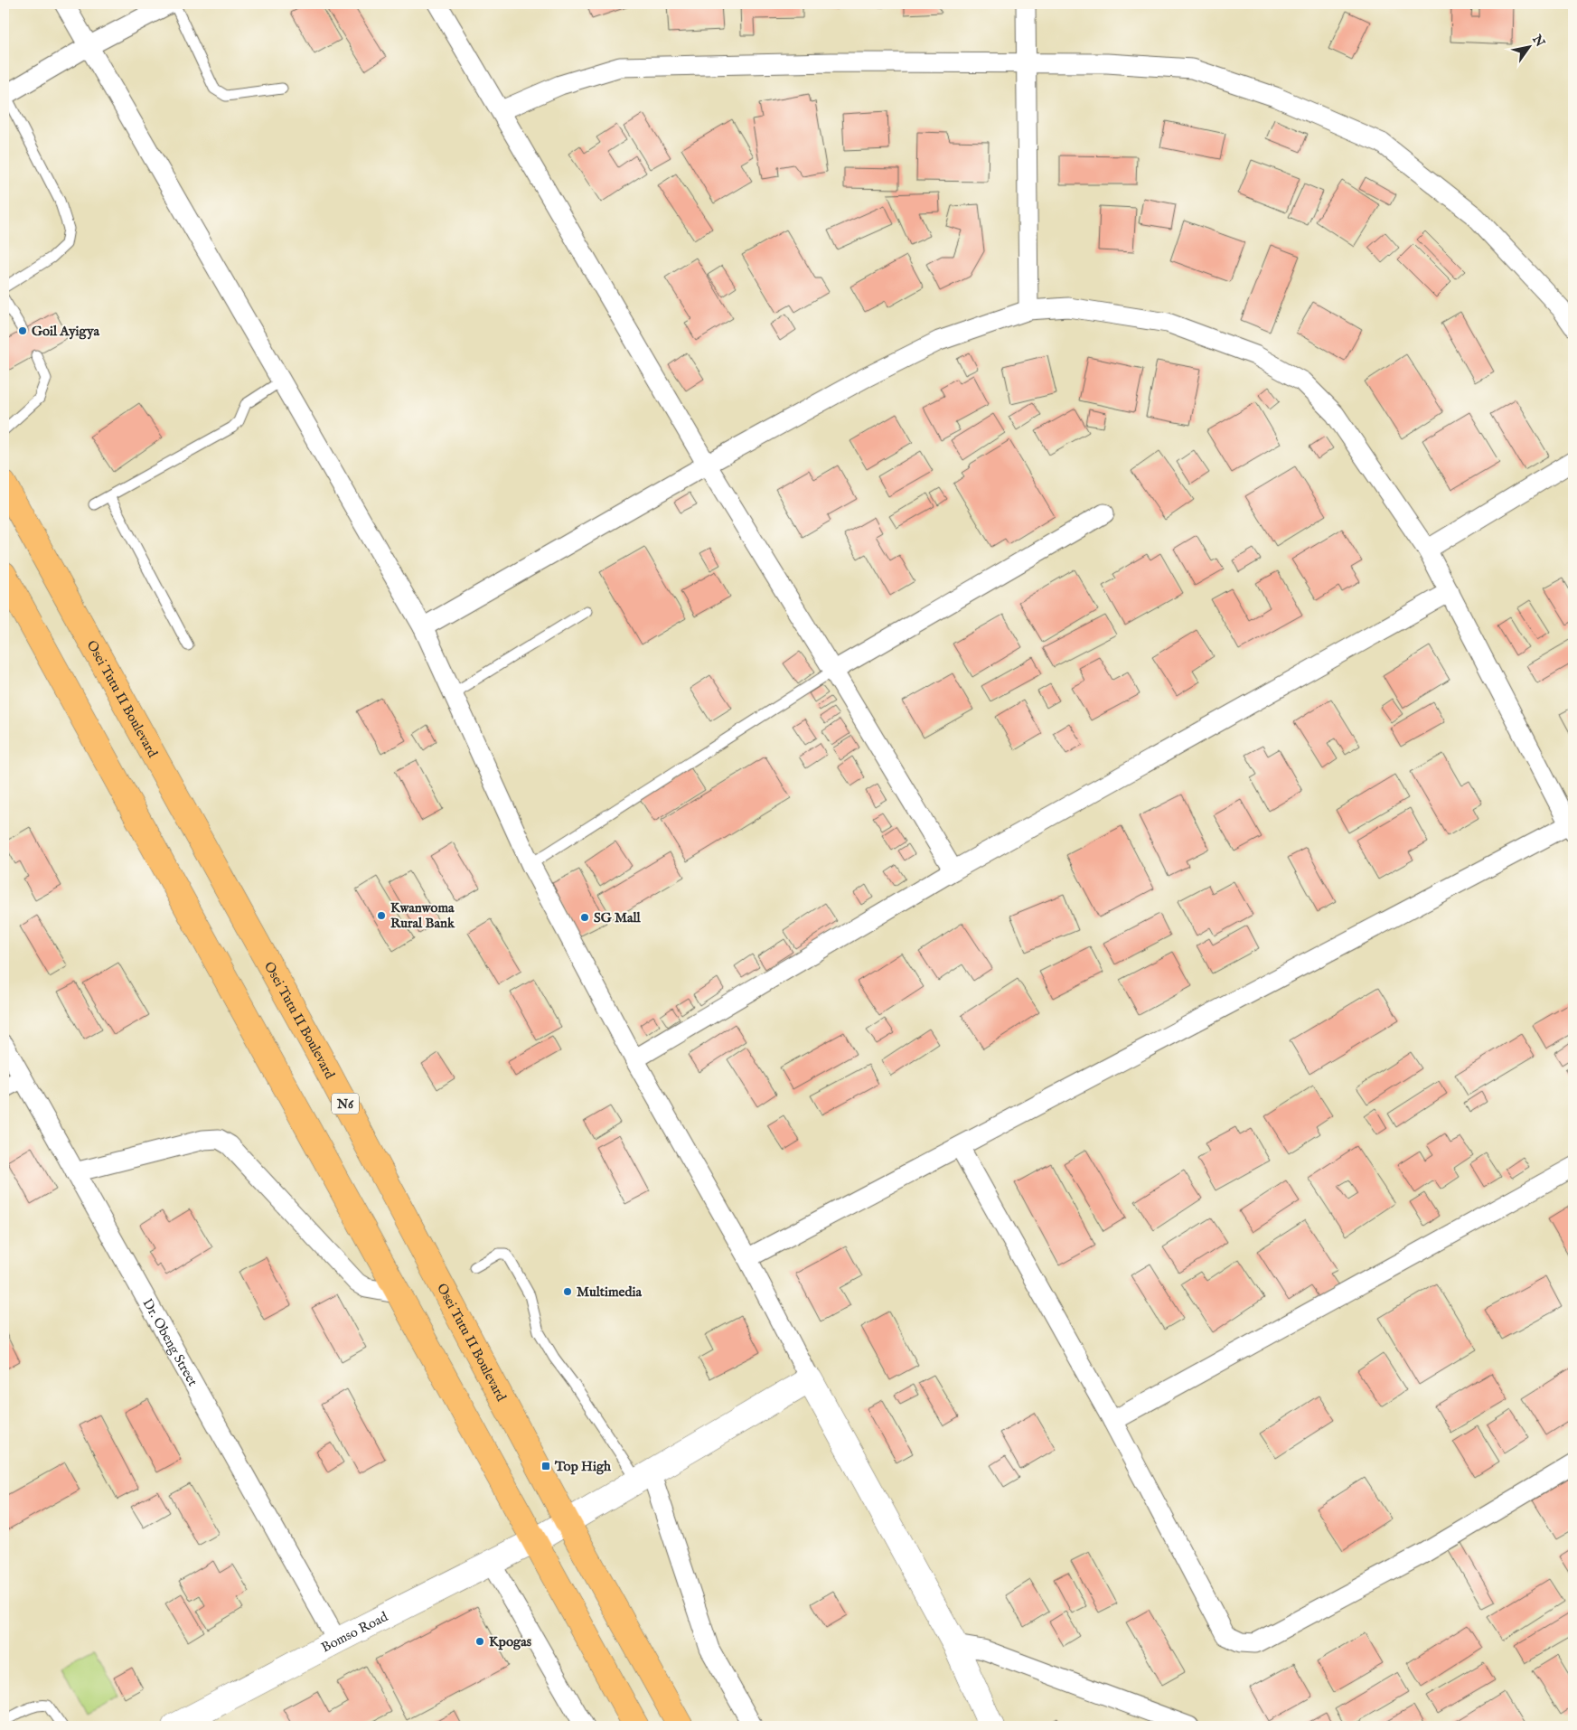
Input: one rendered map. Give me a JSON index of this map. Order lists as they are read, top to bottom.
{
  "streets": {
    "highway": ["Osei Tutu II Boulevard", "N6"],
    "street": ["Dr. Obeng Street", "Bomso Road"]
  },
  "crossings": [
    ["Osei Tutu II Boulevard", "Bomso Road"],
    ["Dr. Obeng Street", "Bomso Road"]
  ],
  "places": {
    "other": [
      "Goil Ayigya",
      "Kwanwoma Rural Bank",
      "SG Mall",
      "Multimedia",
      "Kpogas"
    ],
    "transit": ["Top High"]
  },
  "north": "top right"
}
